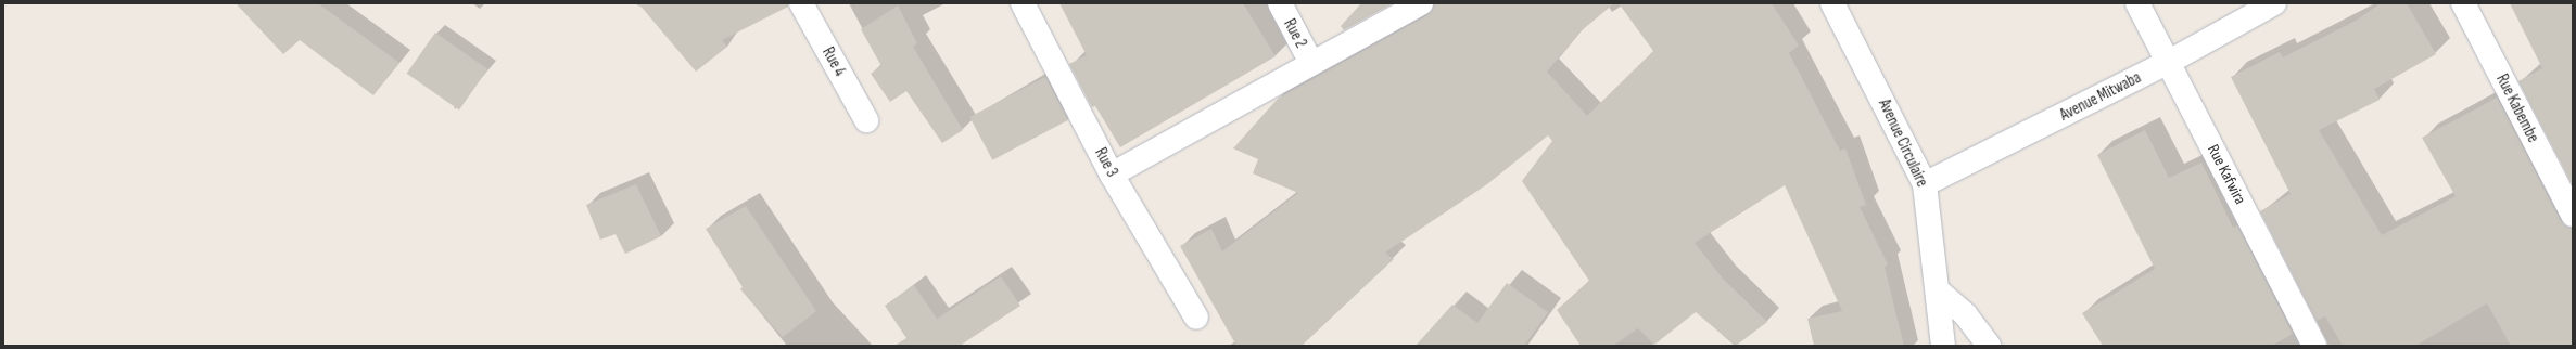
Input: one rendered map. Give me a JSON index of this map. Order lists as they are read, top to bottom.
{
  "streets": {
    "street": [
      "Rue 2",
      "Rue 4",
      "Avenue Mitwaba",
      "Rue Kabembe",
      "Avenue Circulaire",
      "Rue 3",
      "Rue Kafwira"
    ]
  },
  "crossings": [
    ["Avenue Mitwaba", "Avenue Circulaire"],
    ["Avenue Mitwaba", "Rue Kafwira"]
  ]
}
